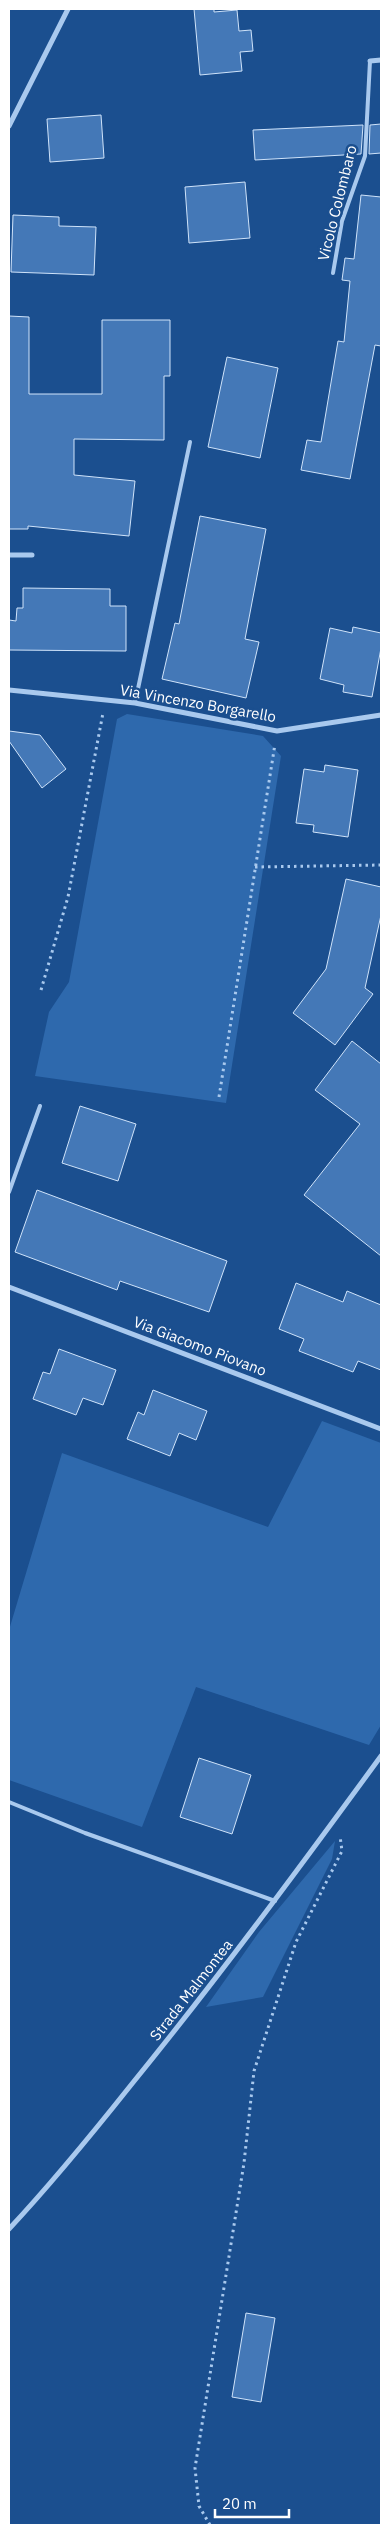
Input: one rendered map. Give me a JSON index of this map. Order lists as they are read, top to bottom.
{
  "streets": {
    "street": [
      "Vicolo Colombaro",
      "Via Vincenzo Borgarello",
      "Via Giacomo Piovano",
      "Strada Malmontea"
    ]
  },
  "scale_bar": "20 m"
}
